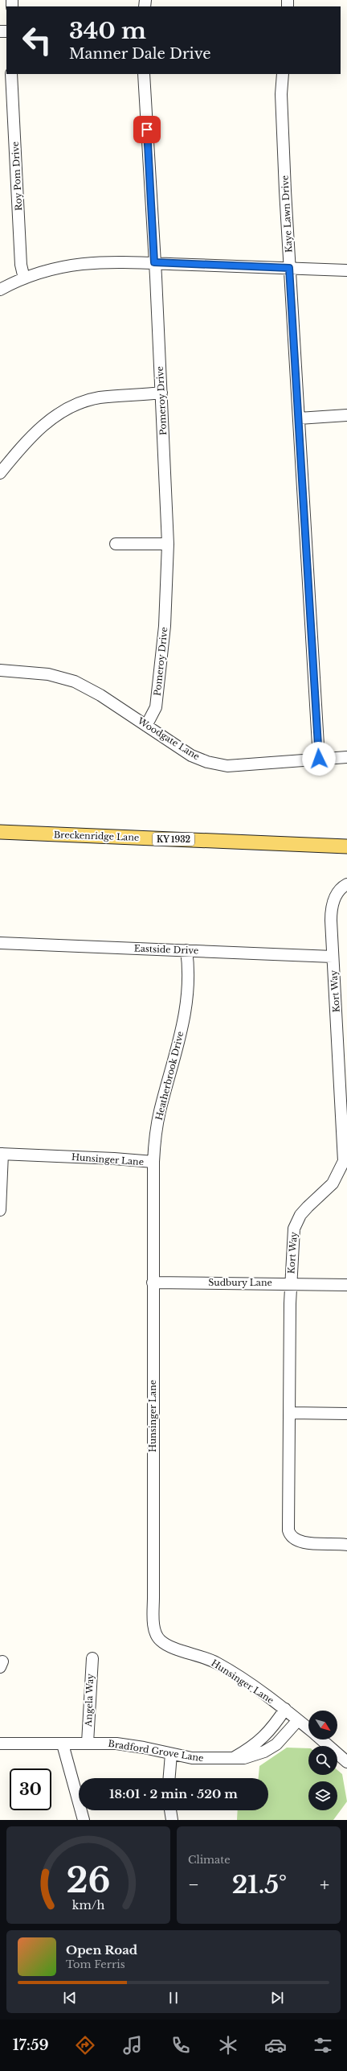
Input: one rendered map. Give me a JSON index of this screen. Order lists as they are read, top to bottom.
{
  "streets": {
    "main road": ["Breckenridge Lane", "KY 1932"],
    "street": [
      "Roy Pom Drive",
      "Kaye Lawn Drive",
      "Pomeroy Drive",
      "Woodgate Lane",
      "Eastside Drive",
      "Kort Way",
      "Heatherbrook Drive",
      "Hunsinger Lane",
      "Sudbury Lane",
      "Angela Way",
      "Bradford Grove Lane"
    ]
  },
  "crossings": [
    ["Kaye Lawn Drive", "Woodgate Lane"],
    ["Pomeroy Drive", "Woodgate Lane"],
    ["Eastside Drive", "Kort Way"],
    ["Eastside Drive", "Heatherbrook Drive"],
    ["Kort Way", "Sudbury Lane"],
    ["Heatherbrook Drive", "Hunsinger Lane"],
    ["Hunsinger Lane", "Sudbury Lane"],
    ["Hunsinger Lane", "Bradford Grove Lane"],
    ["Angela Way", "Bradford Grove Lane"]
  ],
  "north": "bottom right",
  "page": {
    "turn": ["340 m", "Manner Dale Drive"],
    "limit": "30",
    "trip": "18:01 · 2 min · 520 m",
    "tile": "Climate",
    "heat": ["−", "21.5°", "+"],
    "song": ["Open Road", "Tom Ferris"],
    "tabs": "17:59",
    "gauge": ["26", "km/h"]
  }
}
